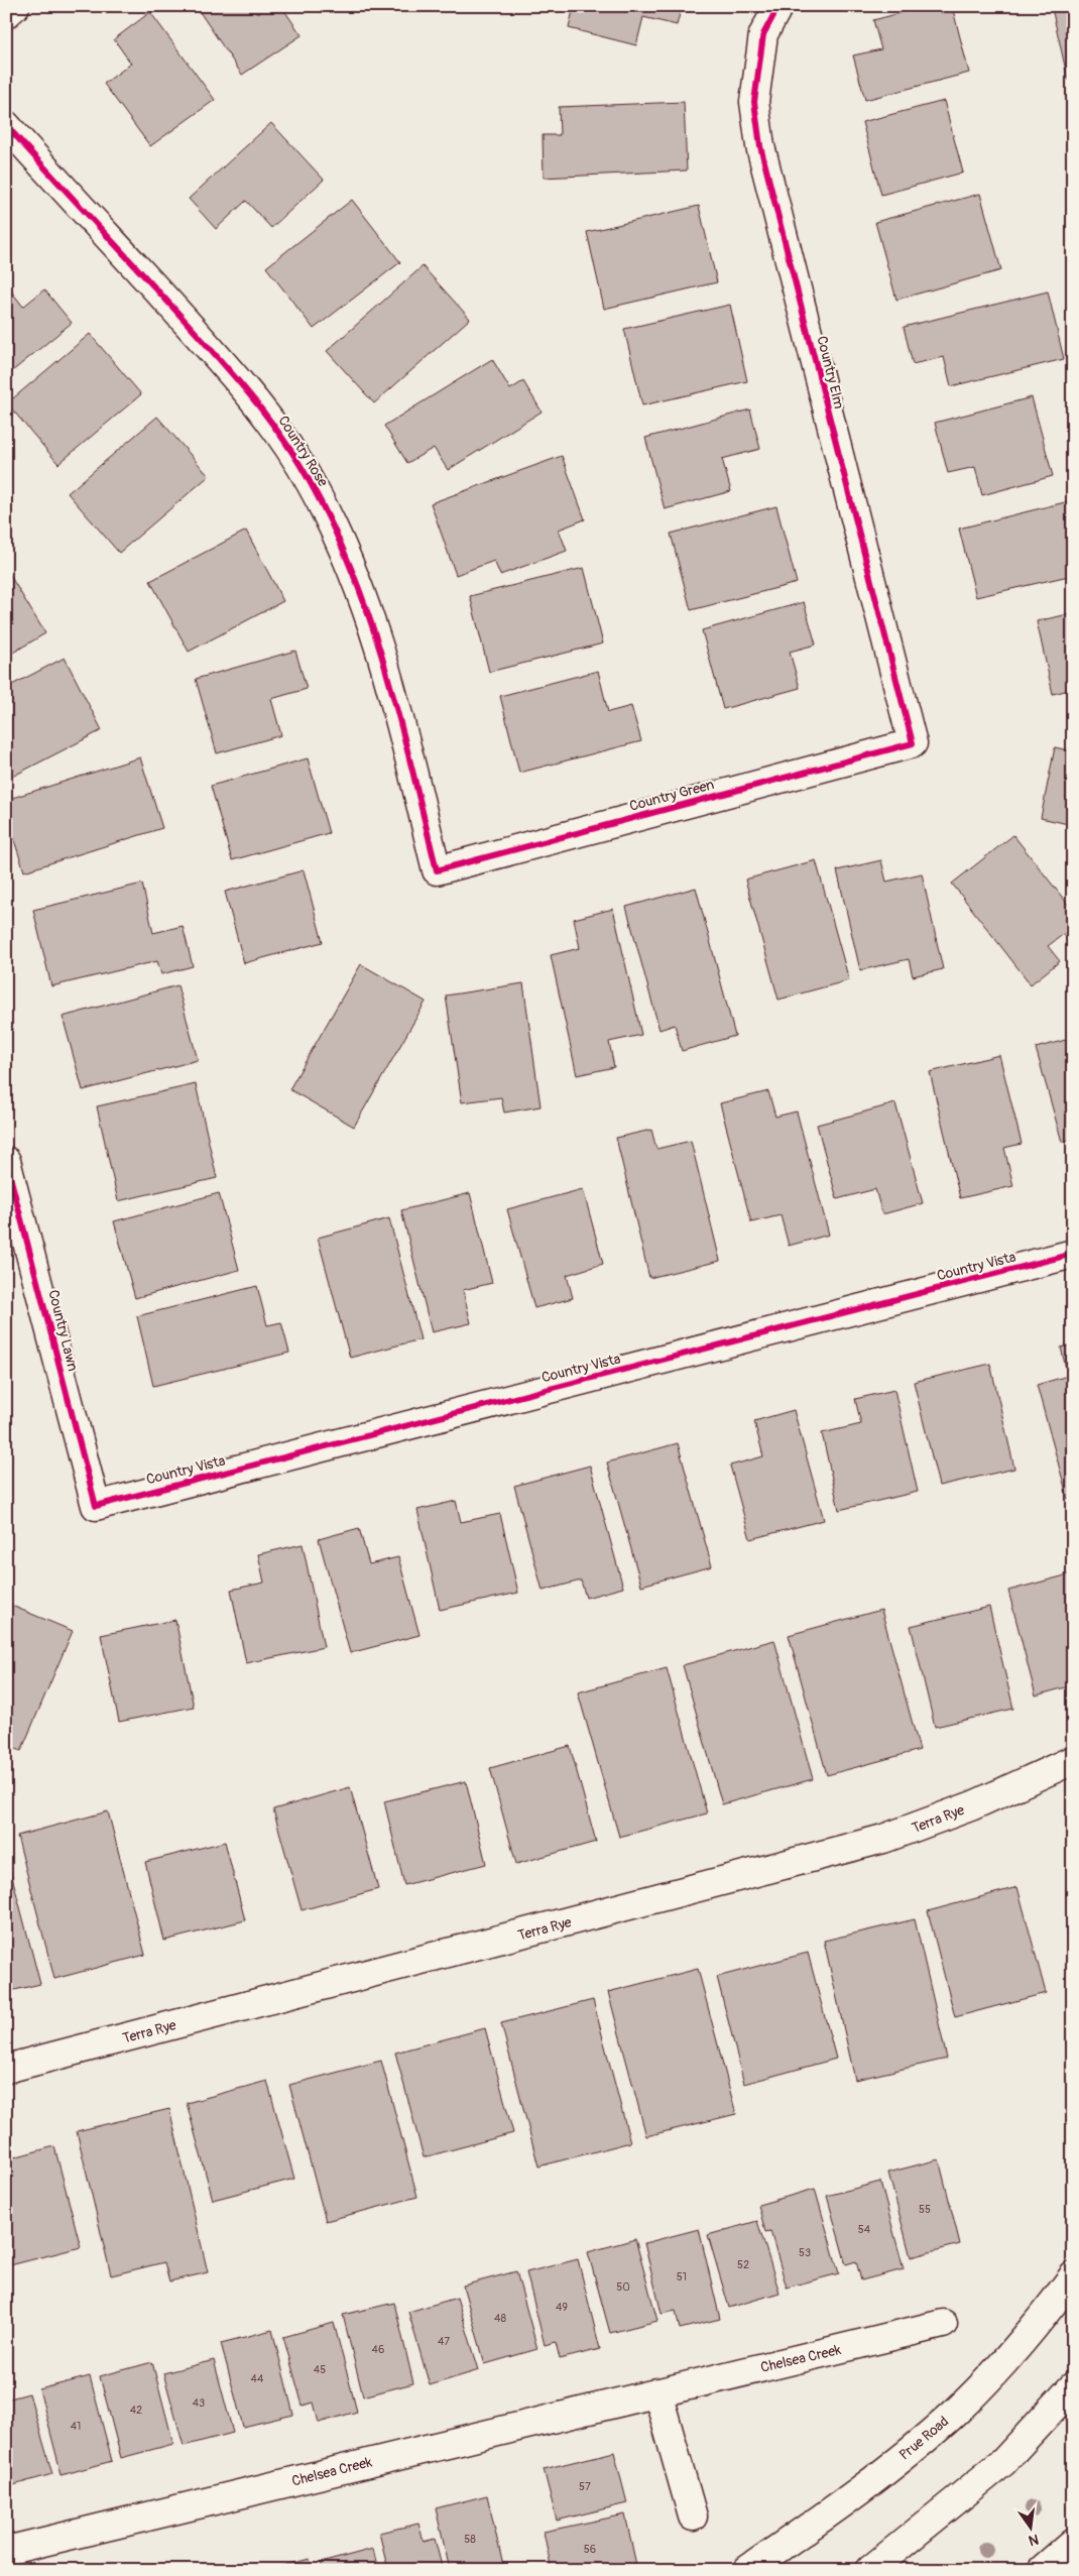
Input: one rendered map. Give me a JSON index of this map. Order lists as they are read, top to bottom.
{
  "streets": {
    "street": [
      "Country Elm",
      "Country Rose",
      "Country Green",
      "Country Vista",
      "Country Lawn",
      "Terra Rye",
      "Chelsea Creek",
      "Prue Road"
    ]
  },
  "crossings": [
    ["Country Elm", "Country Green"],
    ["Country Rose", "Country Green"],
    ["Country Vista", "Country Lawn"]
  ],
  "house_numbers": [
    "55",
    "54",
    "53",
    "52",
    "51",
    "50",
    "49",
    "48",
    "47",
    "46",
    "45",
    "44",
    "43",
    "42",
    "41",
    "57",
    "58",
    "56"
  ],
  "north": "bottom"
}
